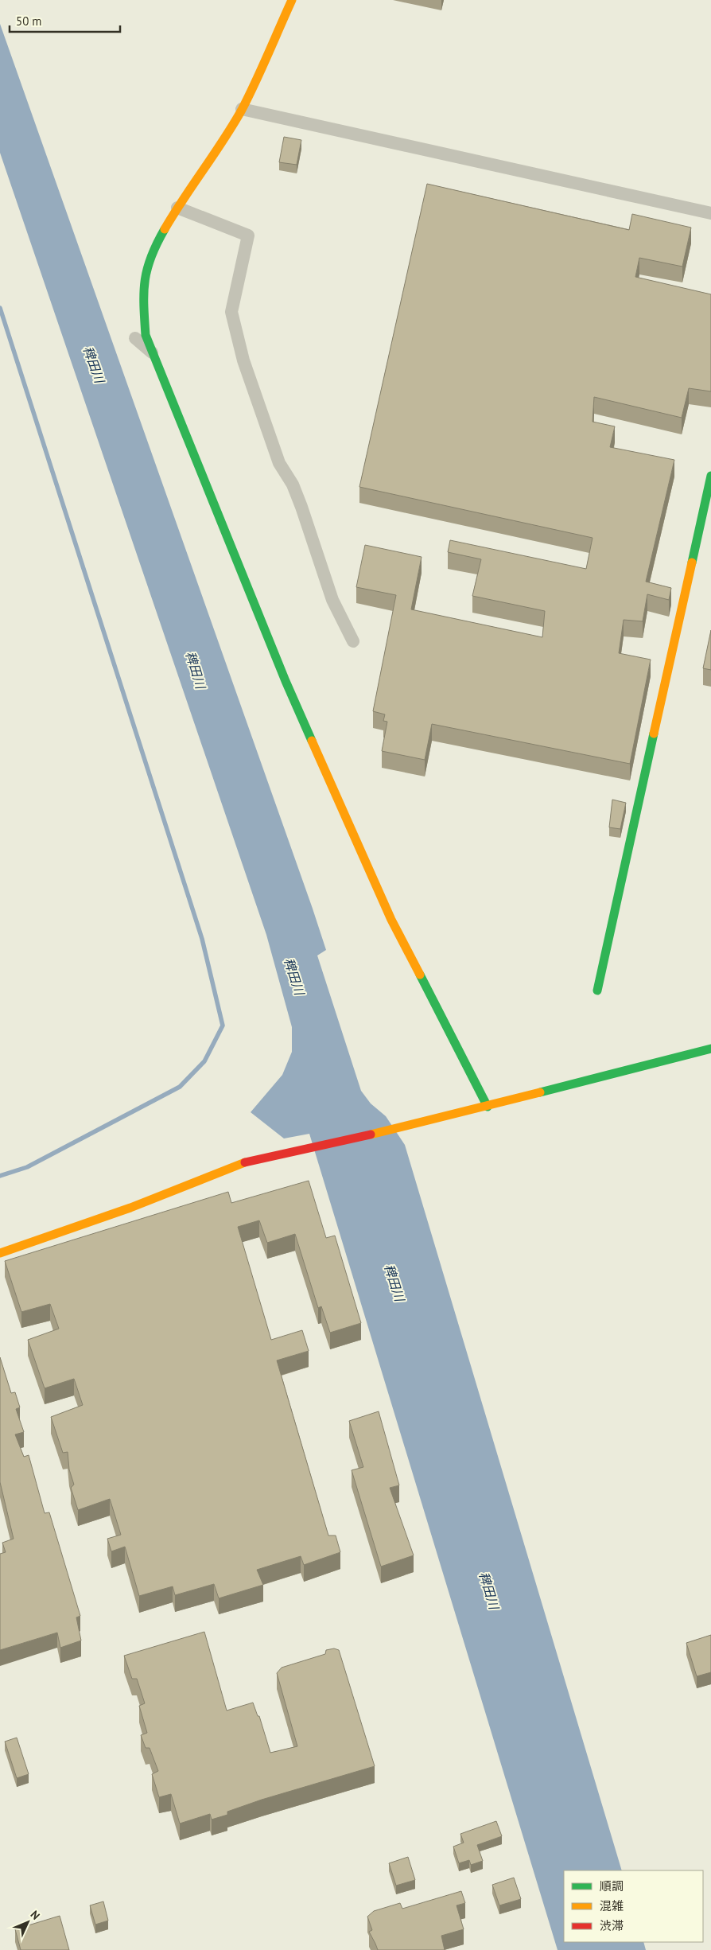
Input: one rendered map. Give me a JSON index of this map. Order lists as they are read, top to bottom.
{
  "water": ["稗田川"],
  "legend": ["順調", "混雑", "渋滞"],
  "scale_bar": "50 m",
  "north": "top right"
}
